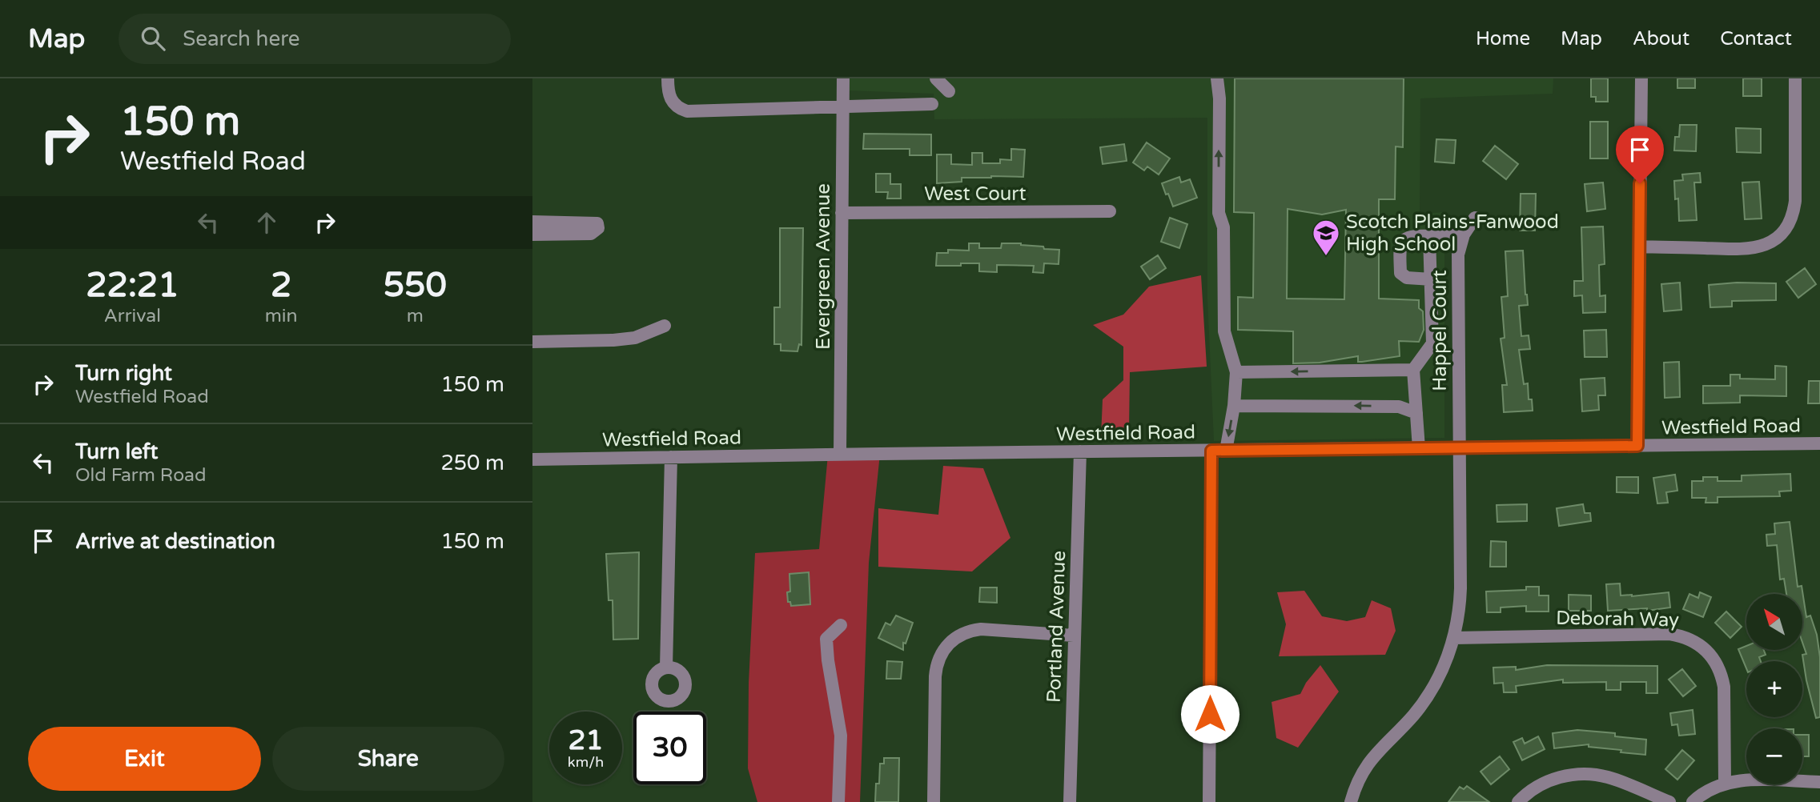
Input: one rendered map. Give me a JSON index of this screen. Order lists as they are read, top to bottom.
{
  "streets": {
    "street": [
      "West Court",
      "Evergreen Avenue",
      "Happel Court",
      "Westfield Road",
      "Deborah Way",
      "Portland Avenue"
    ]
  },
  "crossings": [
    ["West Court", "Evergreen Avenue"],
    ["Evergreen Avenue", "Westfield Road"],
    ["Happel Court", "Westfield Road"],
    ["Happel Court", "Deborah Way"],
    ["Westfield Road", "Portland Avenue"]
  ],
  "places": {
    "school or university": ["Scotch Plains-Fanwood High School"]
  },
  "north": "top left",
  "page": {
    "header": "Map",
    "search": "Search here",
    "nav": [
      "Home",
      "Map",
      "About",
      "Contact"
    ],
    "turn": ["150 m", "Westfield Road"],
    "eta": [
      "22:21",
      "Arrival",
      "2",
      "min",
      "550",
      "m"
    ],
    "list": [
      {
        "name": "Turn right",
        "note": "Westfield Road",
        "value": "150 m"
      },
      {
        "name": "Turn left",
        "note": "Old Farm Road",
        "value": "250 m"
      },
      {
        "name": "Arrive at destination",
        "value": "150 m"
      }
    ],
    "map_buttons": ["+", "−"],
    "speed": "21 km/h",
    "limit": "30",
    "buttons": ["Exit", "Share"]
  }
}
